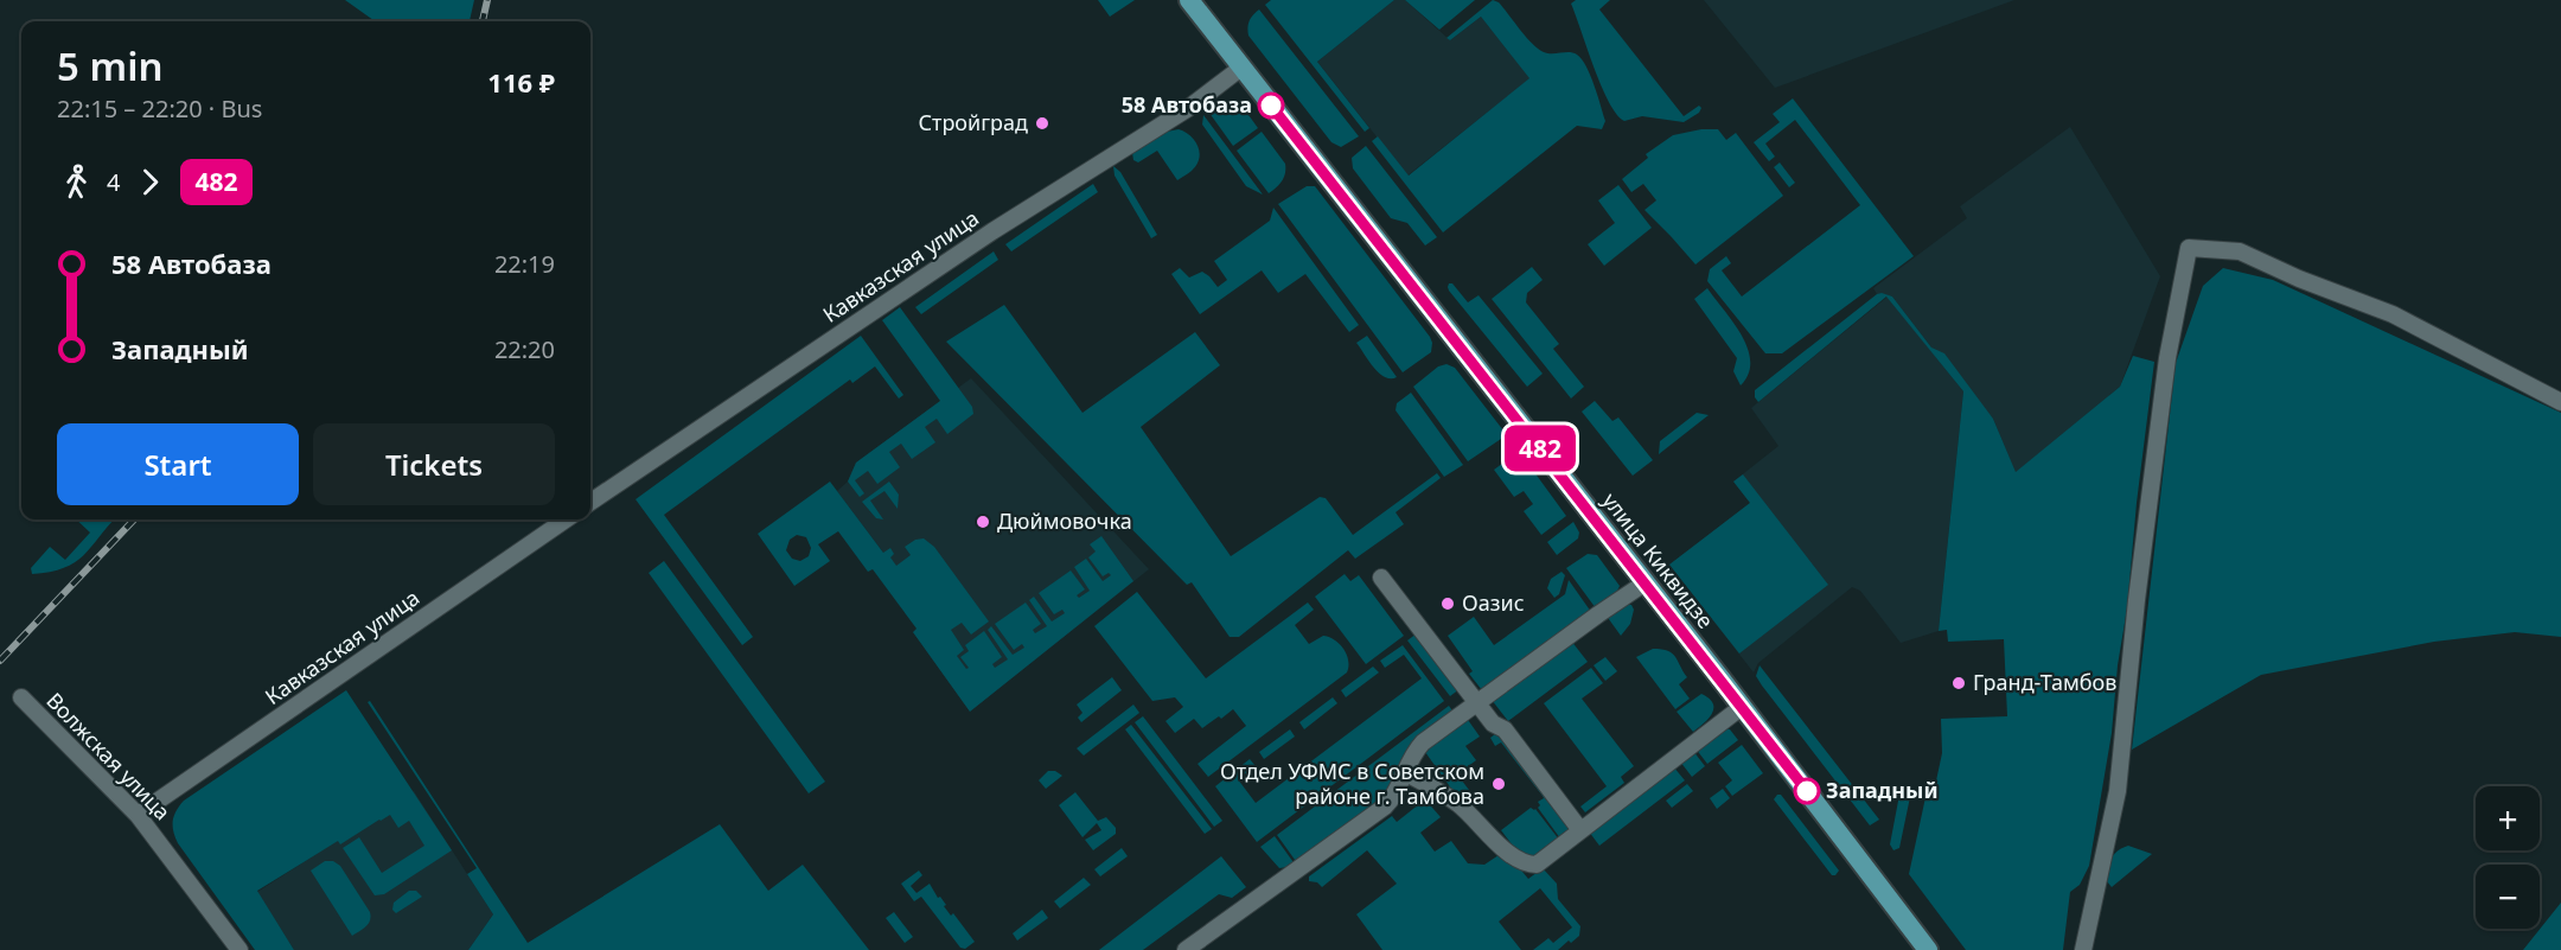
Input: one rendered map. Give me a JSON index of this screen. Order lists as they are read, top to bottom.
{
  "streets": {
    "main road": ["улица Киквидзе"],
    "street": ["Кавказская улица", "Волжская улица"]
  },
  "crossings": [
    ["Кавказская улица", "улица Киквидзе"],
    ["Кавказская улица", "Волжская улица"]
  ],
  "places": [
    "58 Автобаза",
    "Стройград",
    "Дюймовочка",
    "Оазис",
    "Гранд-Тамбов",
    "Отдел УФМС в Советском районе г. Тамбова",
    "Западный"
  ],
  "lines": ["bus line 482"],
  "page": {
    "on_map": "482",
    "heading": ["5 min", "22:15 – 22:20 · Bus", "116 ₽"],
    "legs": ["4", "482"],
    "list": [
      {
        "name": "58 Автобаза",
        "value": "22:19"
      },
      {
        "name": "Западный",
        "value": "22:20"
      }
    ],
    "buttons": ["Start", "Tickets"],
    "map_buttons": ["+", "−"]
  }
}
